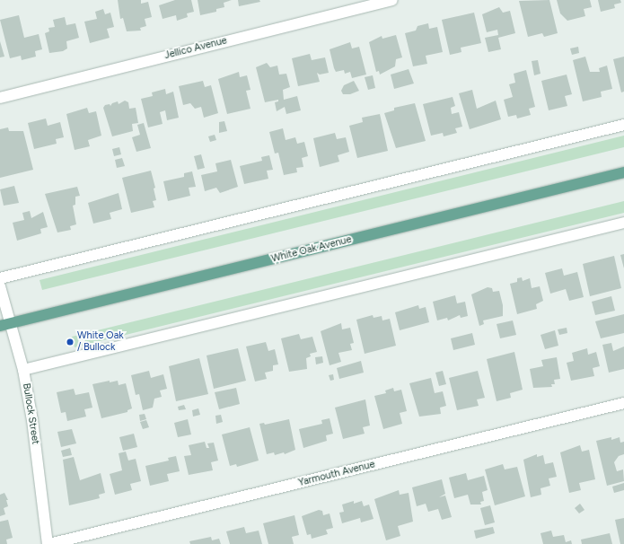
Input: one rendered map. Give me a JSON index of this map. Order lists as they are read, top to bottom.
{
  "streets": {
    "main road": ["White Oak Avenue"],
    "street": ["Jellico Avenue", "Bullock Street", "Yarmouth Avenue"]
  },
  "crossings": [
    ["White Oak Avenue", "Bullock Street"],
    ["Bullock Street", "Yarmouth Avenue"]
  ],
  "places": ["White Oak / Bullock"]
}
